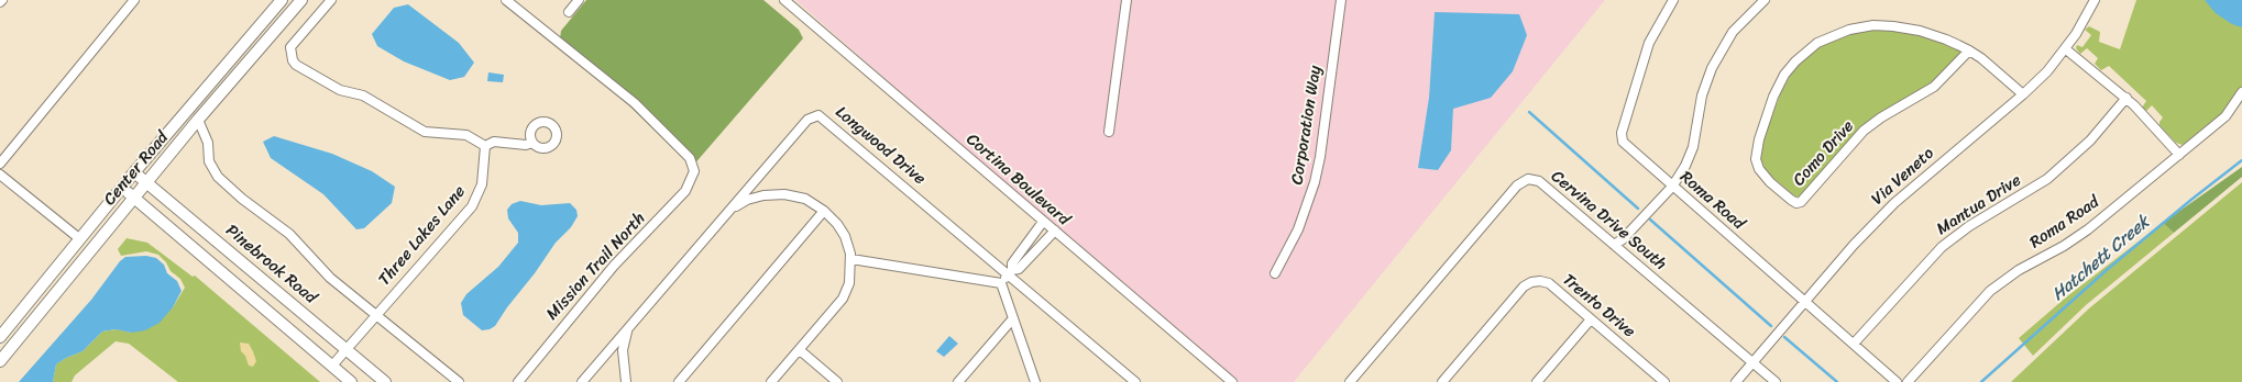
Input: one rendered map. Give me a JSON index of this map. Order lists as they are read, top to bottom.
{
  "streets": {
    "street": [
      "Corporation Way",
      "Longwood Drive",
      "Como Drive",
      "Center Road",
      "Via Veneto",
      "Cortina Boulevard",
      "Roma Road",
      "Mantua Drive",
      "Cervina Drive South",
      "Three Lakes Lane",
      "Pinebrook Road",
      "Mission Trail North",
      "Trento Drive"
    ]
  },
  "crossings": [
    ["Como Drive", "Via Veneto"],
    ["Center Road", "Pinebrook Road"],
    ["Via Veneto", "Roma Road"],
    ["Via Veneto", "Cervina Drive South"],
    ["Roma Road", "Mantua Drive"],
    ["Three Lakes Lane", "Pinebrook Road"]
  ],
  "water": ["Hatchett Creek"]
}
